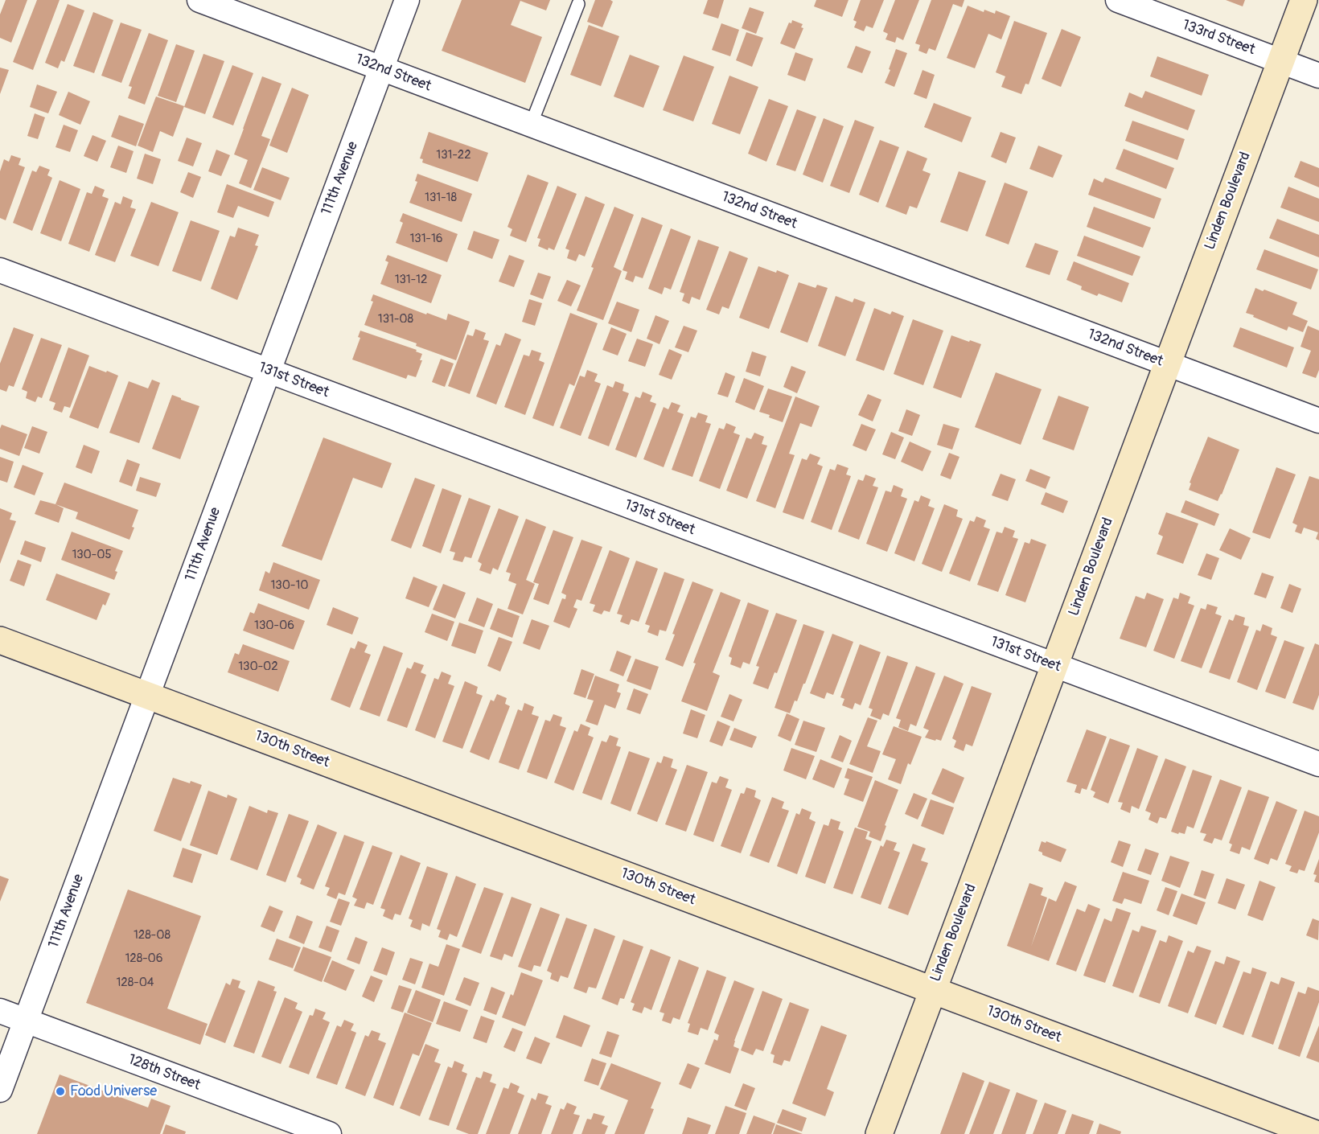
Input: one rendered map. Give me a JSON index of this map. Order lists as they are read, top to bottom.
{
  "streets": {
    "street": [
      "133rd Street",
      "132nd Street",
      "111th Avenue",
      "Linden Boulevard",
      "131st Street",
      "130th Street",
      "128th Street"
    ]
  },
  "crossings": [
    ["133rd Street", "Linden Boulevard"],
    ["132nd Street", "111th Avenue"],
    ["132nd Street", "Linden Boulevard"],
    ["111th Avenue", "131st Street"],
    ["111th Avenue", "130th Street"],
    ["111th Avenue", "128th Street"],
    ["Linden Boulevard", "131st Street"],
    ["Linden Boulevard", "130th Street"]
  ],
  "places": ["Food Universe"],
  "house_numbers": [
    "131-22",
    "131-18",
    "131-16",
    "131-12",
    "131-08",
    "130-05",
    "130-10",
    "130-06",
    "130-02",
    "128-08",
    "128-06",
    "128-04"
  ]
}
